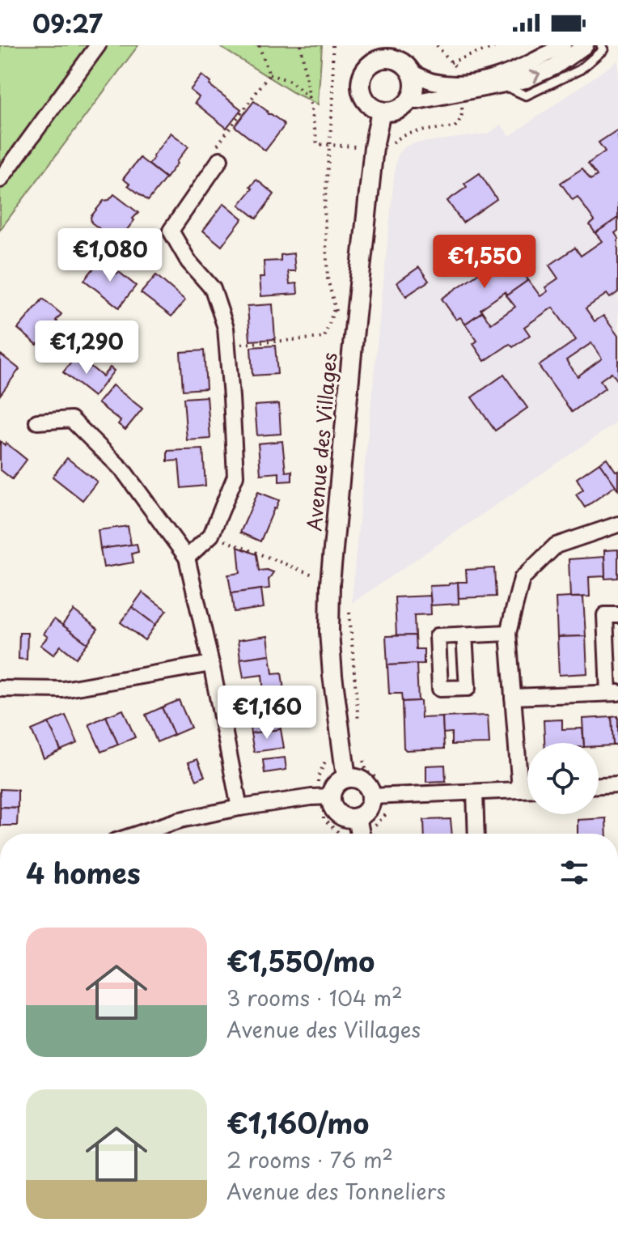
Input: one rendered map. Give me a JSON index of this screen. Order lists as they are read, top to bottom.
{
  "streets": {
    "street": ["Avenue des Villages"]
  },
  "page": {
    "status": "09:27",
    "price": [
      "€1,080",
      "€1,550",
      "€1,290",
      "€1,160"
    ],
    "heading": "4 homes",
    "list": [
      {
        "name": "€1,550/mo",
        "note": "3 rooms · 104 m² · Avenue des Villages"
      },
      {
        "name": "€1,160/mo",
        "note": "2 rooms · 76 m² · Avenue des Tonneliers"
      }
    ]
  }
}
